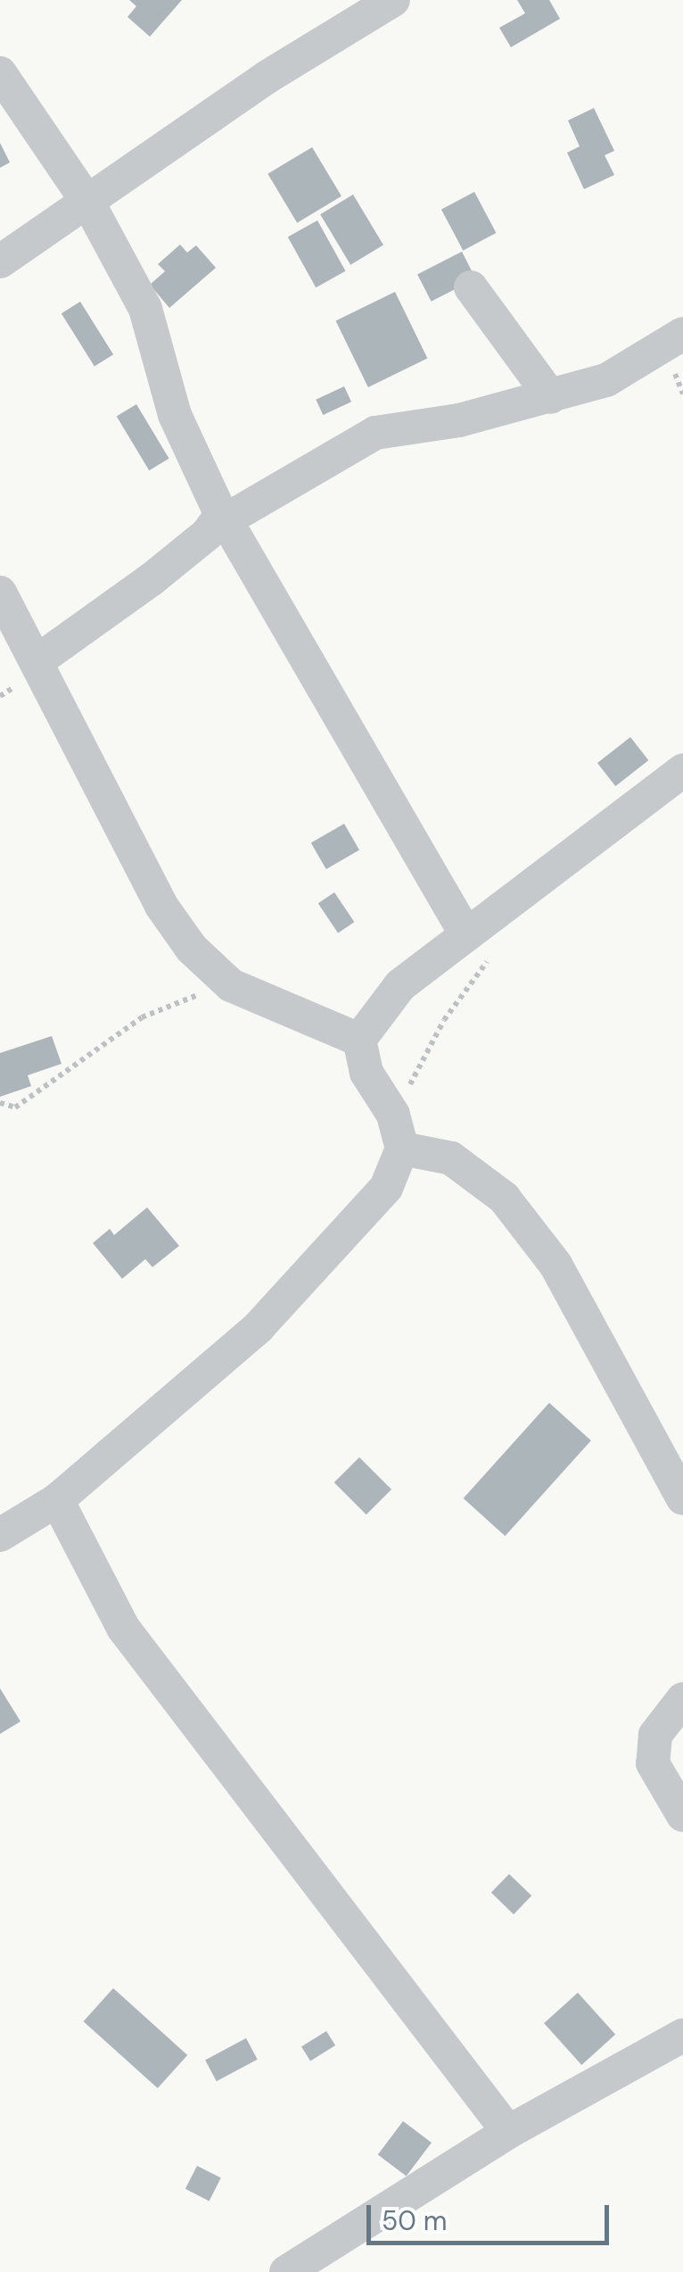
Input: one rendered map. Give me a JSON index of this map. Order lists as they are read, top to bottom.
{
  "scale_bar": "50 m"
}
